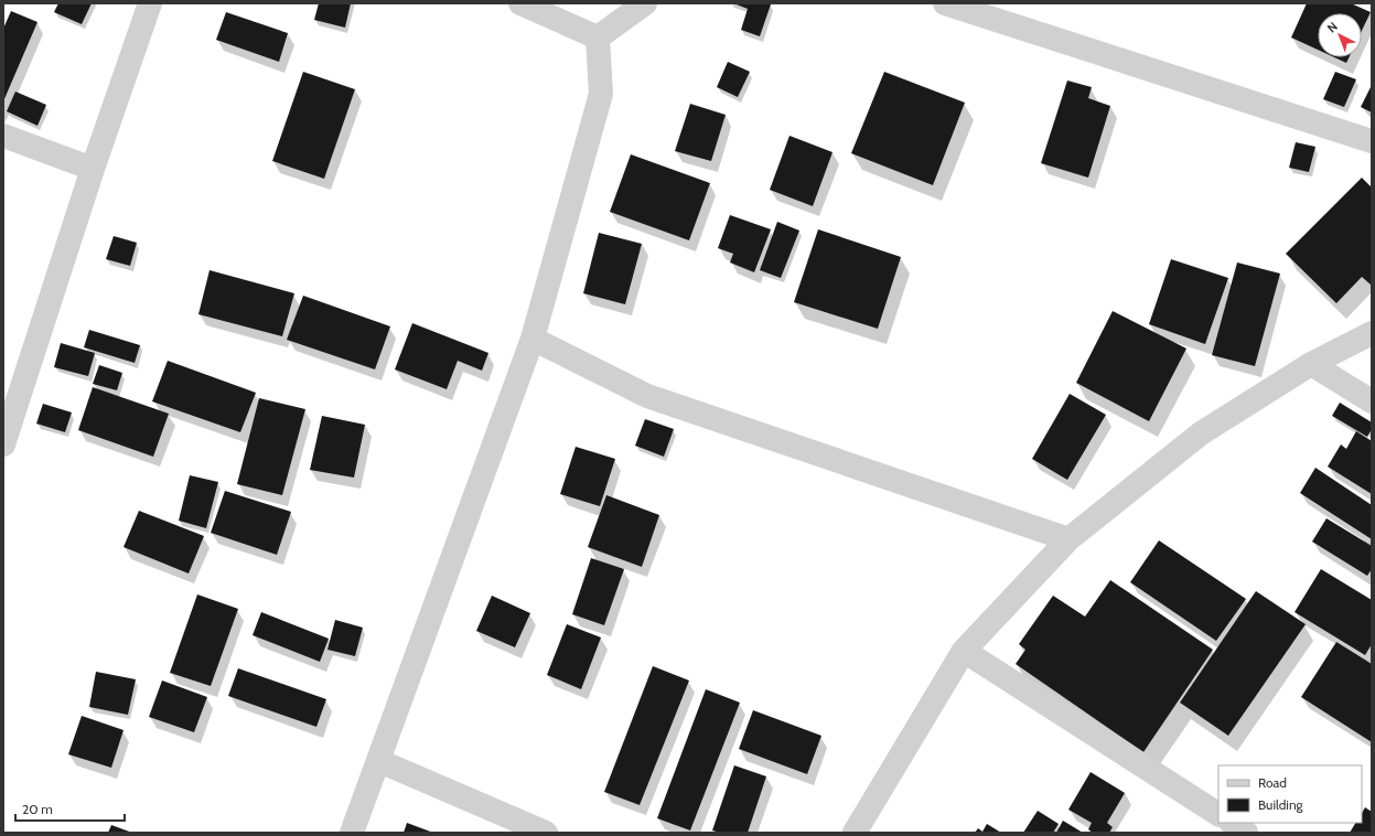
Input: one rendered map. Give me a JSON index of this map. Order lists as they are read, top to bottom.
{
  "legend": ["Road", "Building"],
  "scale_bar": "20 m",
  "north": "top left"
}
